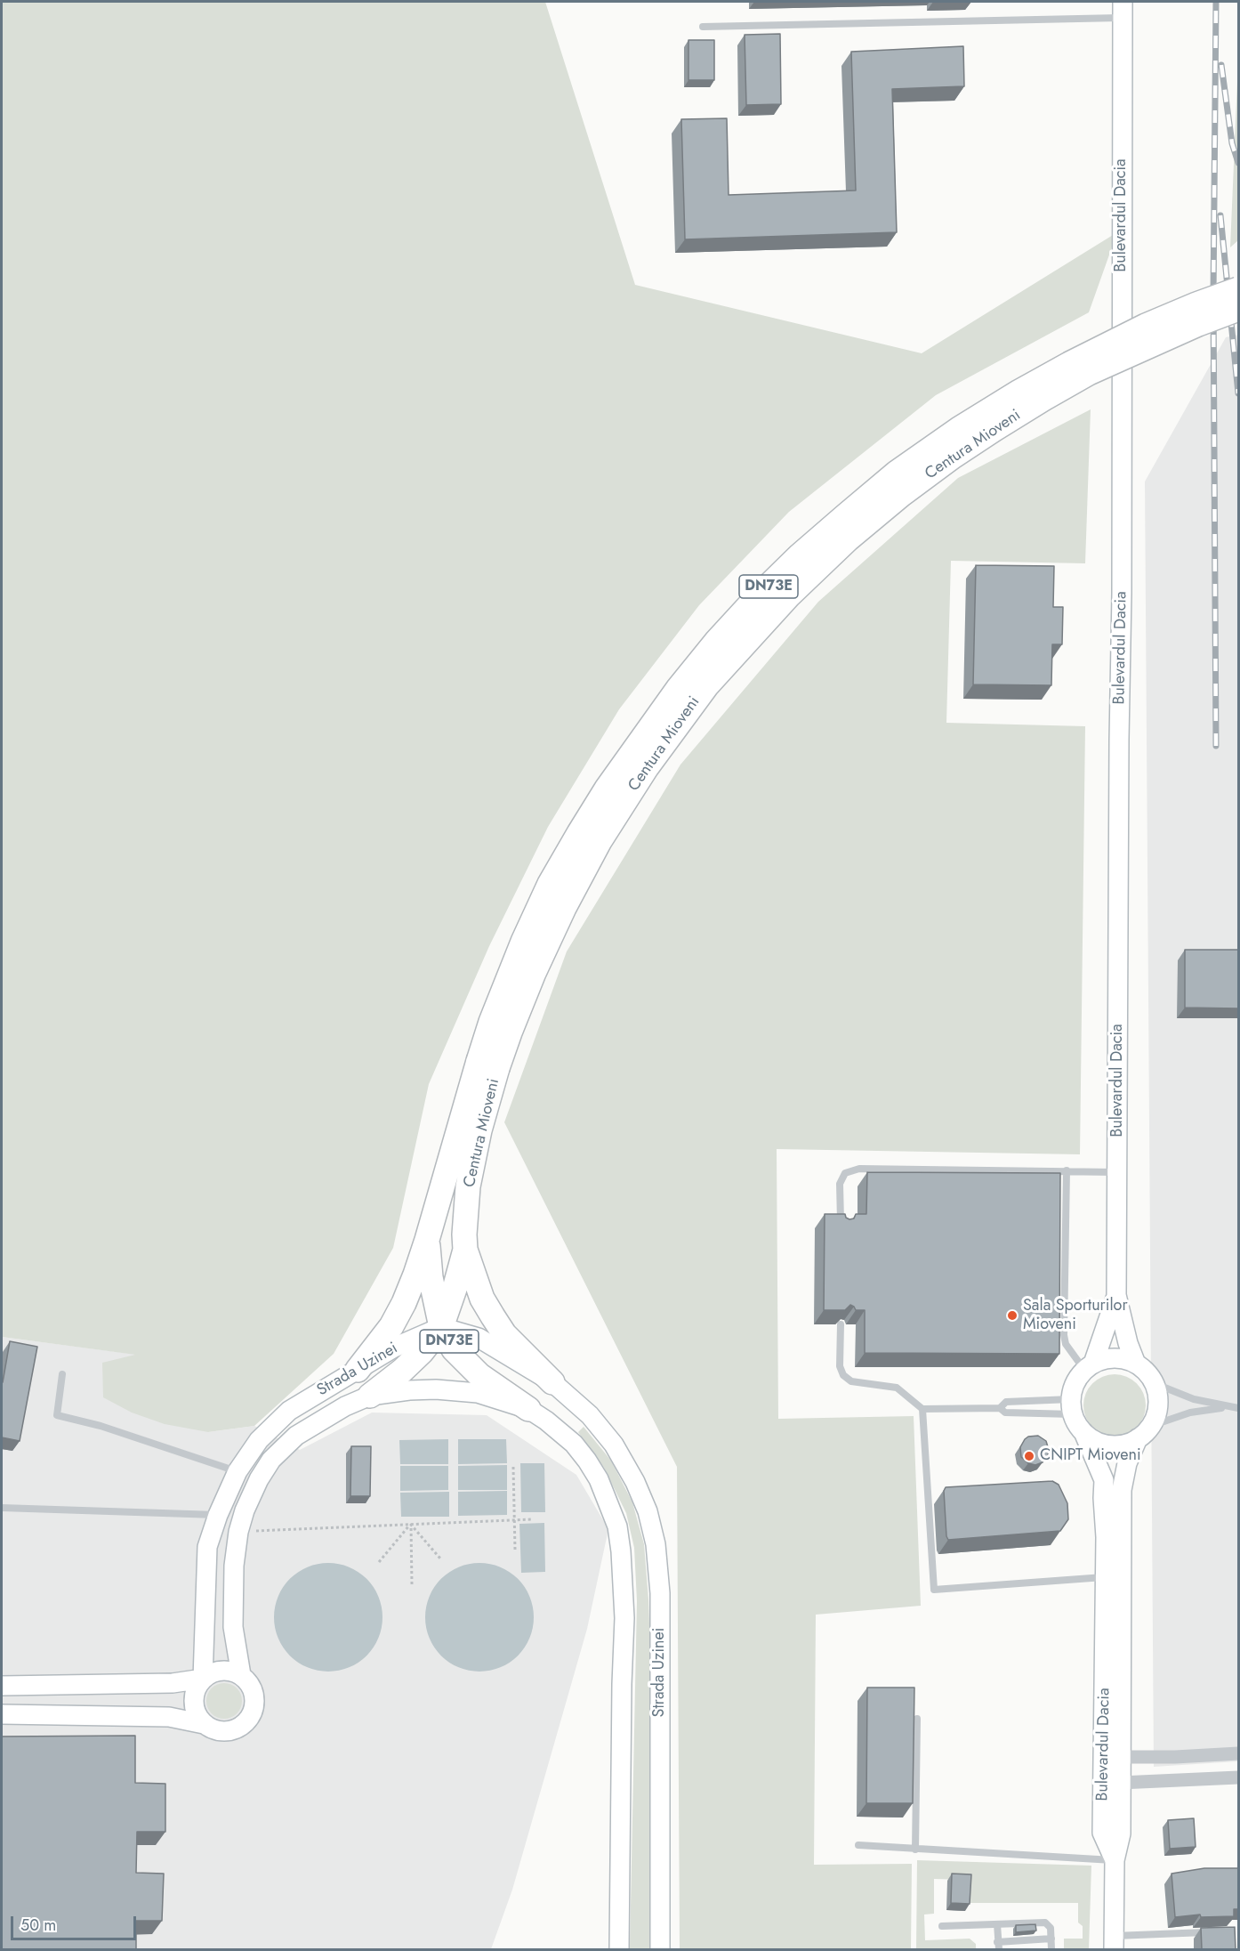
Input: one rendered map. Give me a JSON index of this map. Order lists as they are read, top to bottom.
{
  "streets": {
    "highway": ["Centura Mioveni", "DN73E"],
    "street": ["Bulevardul Dacia", "Strada Uzinei"]
  },
  "crossings": [
    ["Centura Mioveni", "DN73E"],
    ["Centura Mioveni", "Strada Uzinei"],
    ["DN73E", "Strada Uzinei"]
  ],
  "places": ["Sala Sporturilor Mioveni", "CNIPT Mioveni"],
  "scale_bar": "50 m"
}
